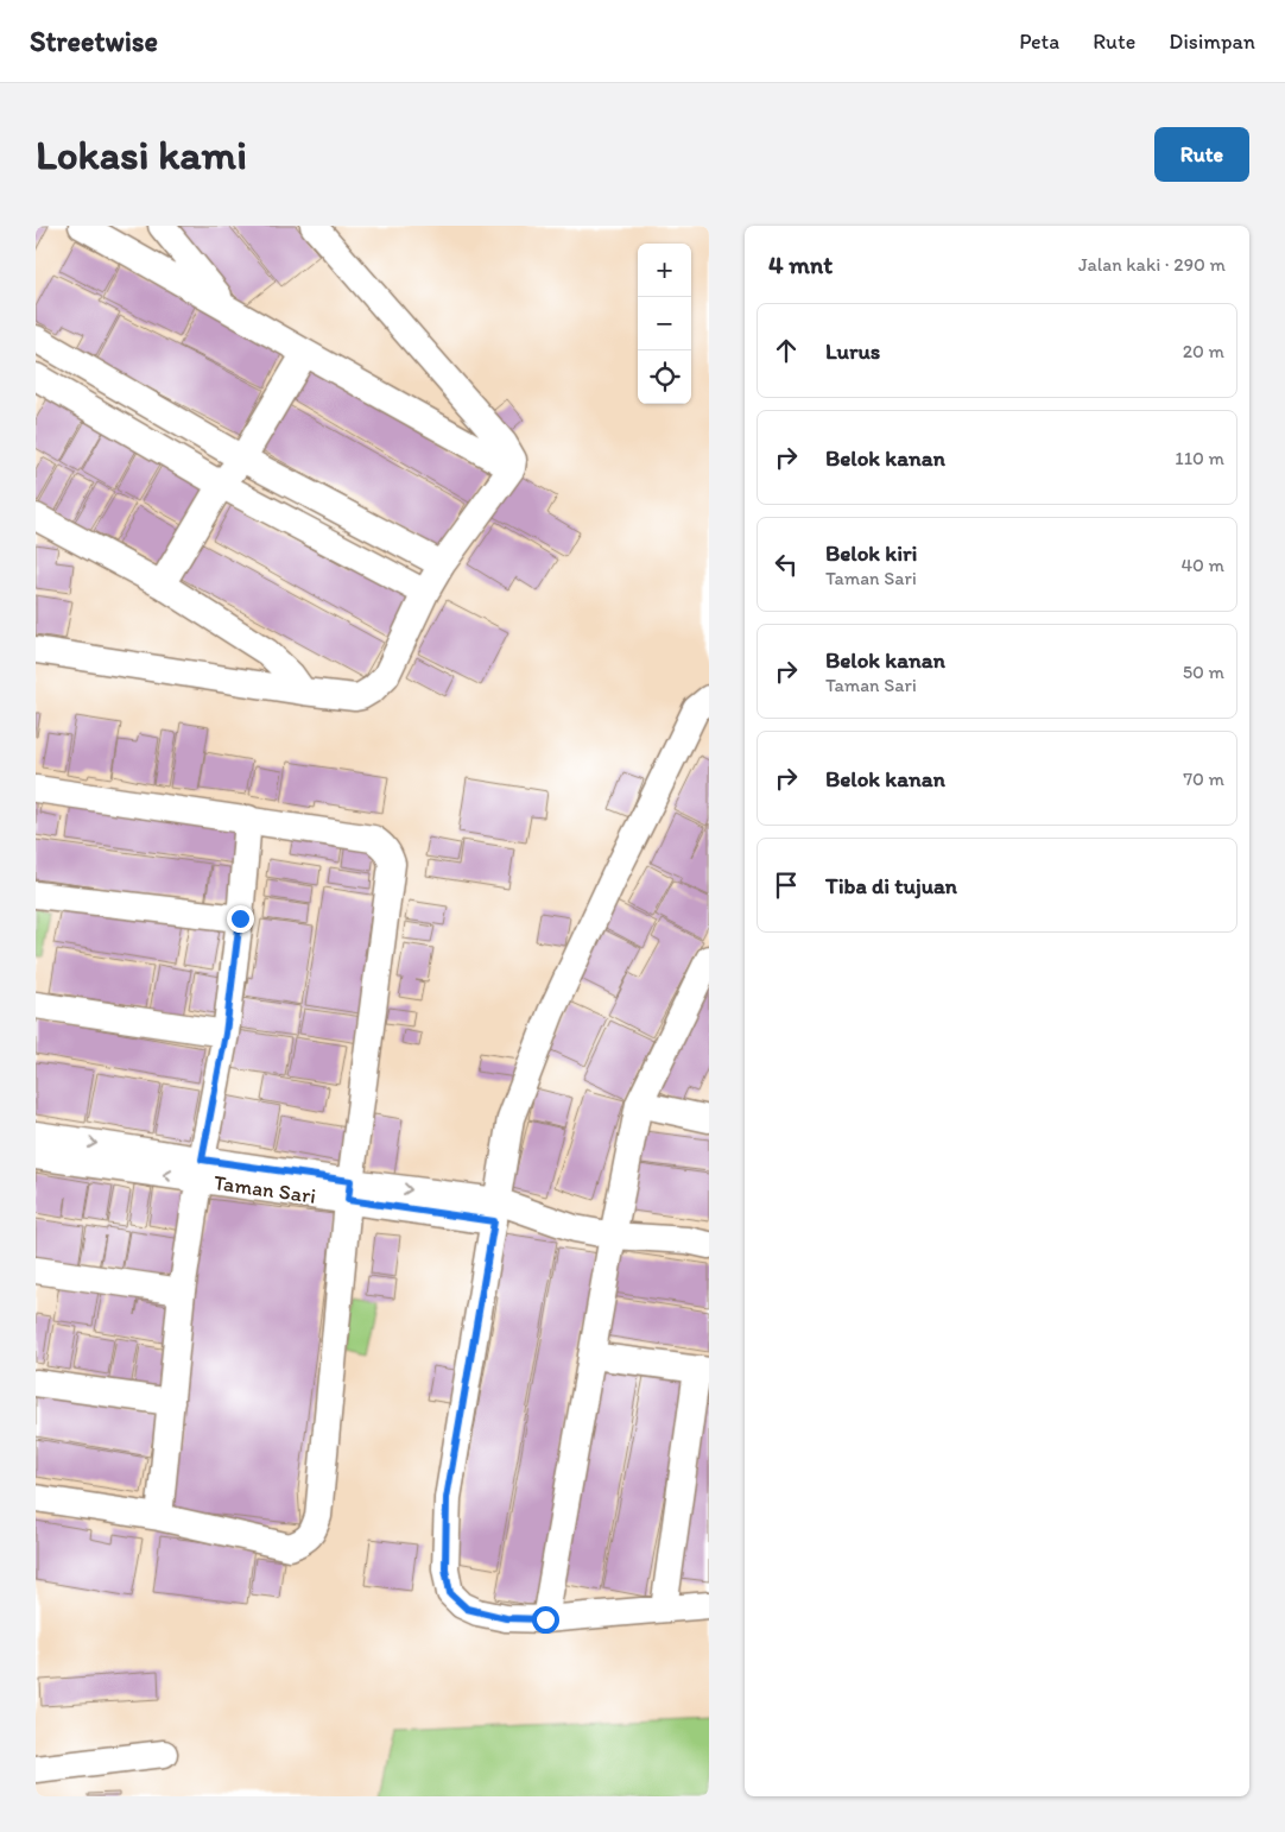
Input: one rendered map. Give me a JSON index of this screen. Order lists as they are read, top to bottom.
{
  "streets": {
    "street": ["Taman Sari"]
  },
  "page": {
    "header": "Streetwise",
    "nav": ["Peta", "Rute", "Disimpan"],
    "buttons": "Rute",
    "title": "Lokasi kami",
    "heading": ["4 mnt", "Jalan kaki · 290 m"],
    "map_buttons": ["+", "−"],
    "list": [
      ["Lurus", "20 m"],
      ["Belok kanan", "110 m"],
      ["Belok kiri", "Taman Sari", "40 m"],
      ["Belok kanan", "Taman Sari", "50 m"],
      ["Belok kanan", "70 m"],
      "Tiba di tujuan"
    ]
  }
}
